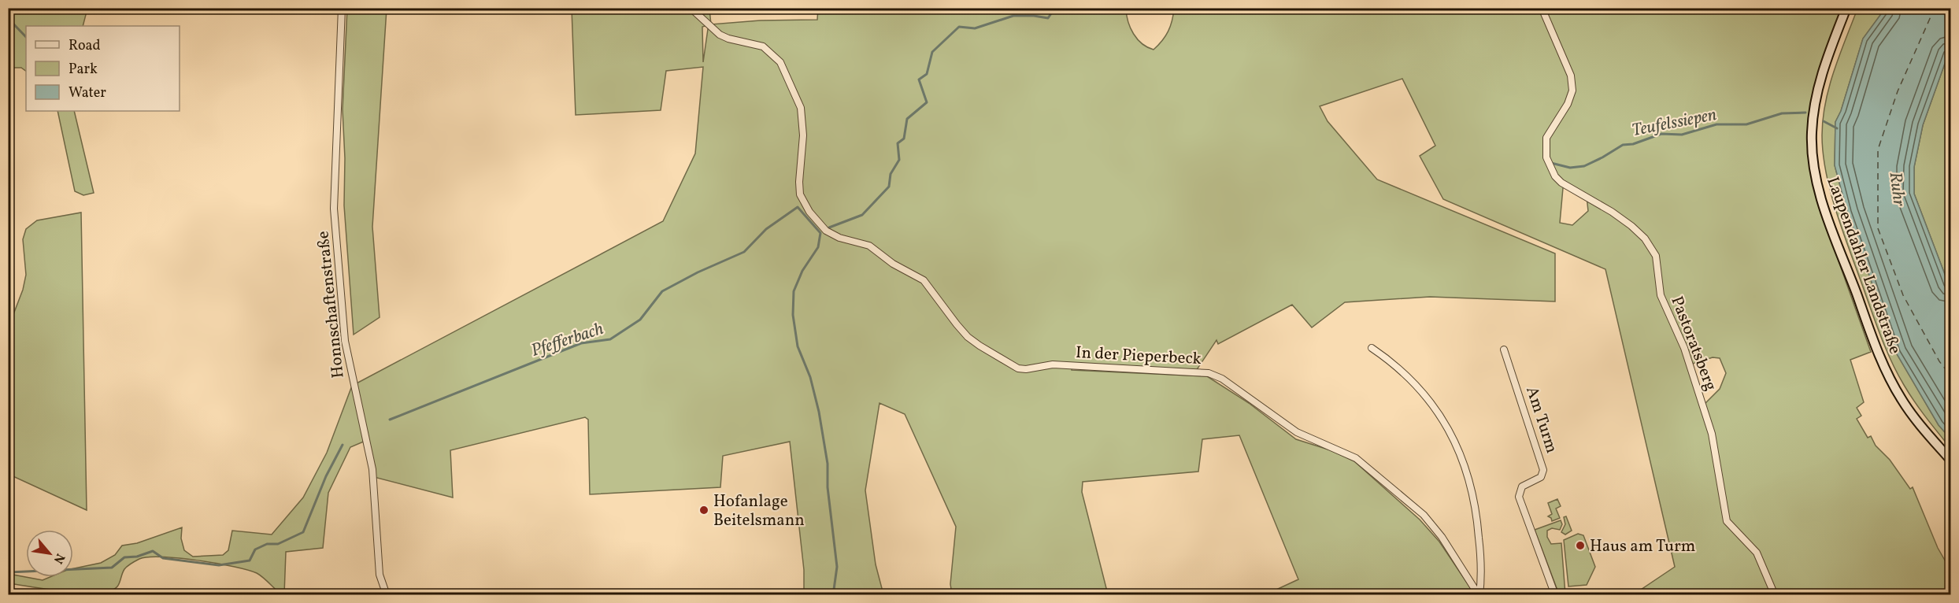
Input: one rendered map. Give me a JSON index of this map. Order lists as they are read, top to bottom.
{
  "streets": {
    "main road": ["Laupendahler Landstraße"],
    "street": [
      "Honnschaftenstraße",
      "Pastoratsberg",
      "In der Pieperbeck",
      "Am Turm"
    ]
  },
  "water": ["Teufelssiepen", "Ruhr", "Pfefferbach"],
  "places": ["Hofanlage Beitelsmann", "Haus am Turm"],
  "legend": ["Road", "Park", "Water"],
  "north": "bottom right"
}
